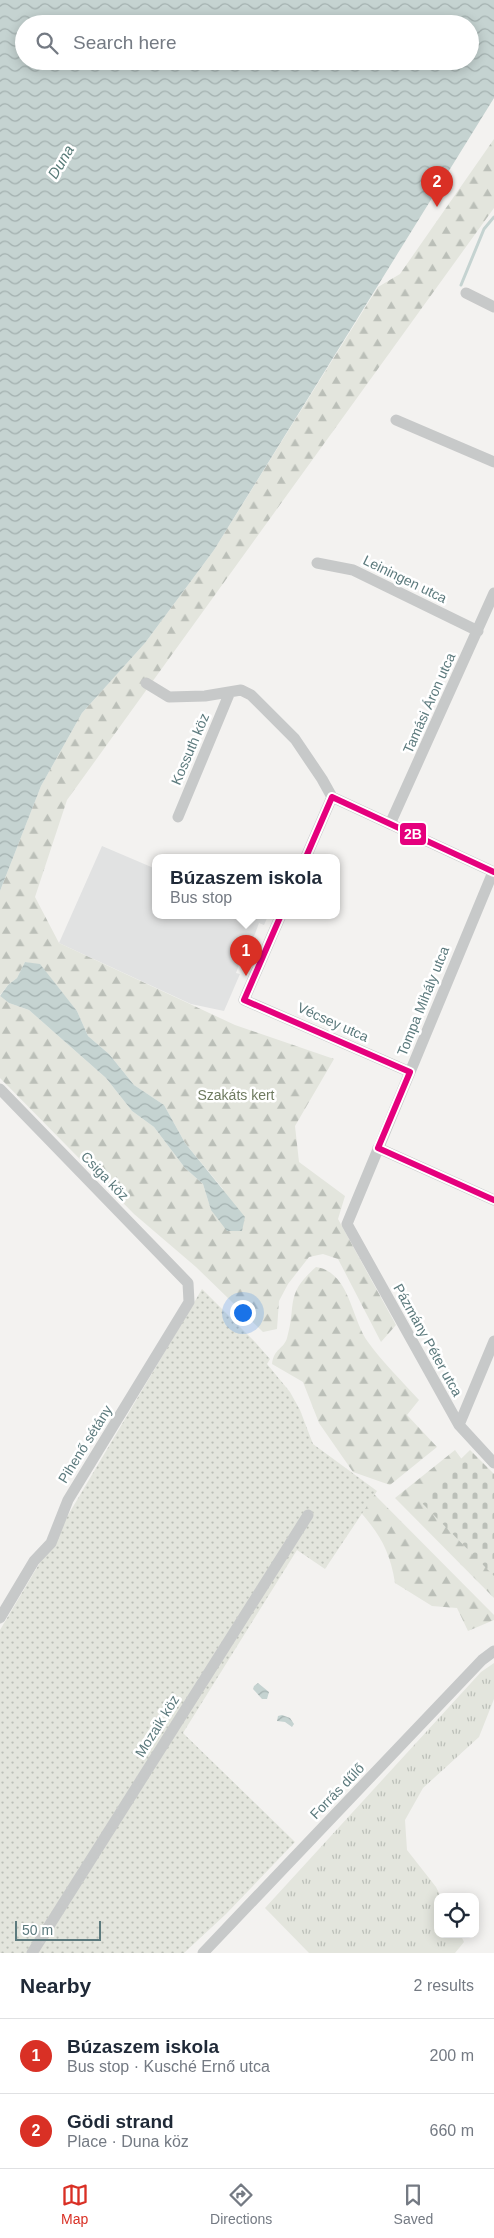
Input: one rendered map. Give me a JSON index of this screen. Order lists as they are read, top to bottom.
{
  "streets": {
    "street": [
      "Leiningen utca",
      "Tamási Áron utca",
      "Kossuth köz",
      "Tompa Mihály utca",
      "Vécsey utca",
      "Csiga köz",
      "Pázmány Péter utca",
      "Pihenő sétány",
      "Mozaik köz",
      "Forrás dűlő"
    ]
  },
  "crossings": [
    ["Leiningen utca", "Tamási Áron utca"],
    ["Tompa Mihály utca", "Vécsey utca"],
    ["Tompa Mihály utca", "Pázmány Péter utca"],
    ["Csiga köz", "Pihenő sétány"]
  ],
  "water": ["Duna"],
  "parks": ["Szakáts kert"],
  "lines": ["transit line 2B"],
  "scale_bar": "50 m",
  "page": {
    "search": "Search here",
    "pins": ["2", "1"],
    "popup": ["Búzaszem iskola", "Bus stop"],
    "scale": "50 m",
    "heading": ["Nearby", "2 results"],
    "list": [
      {
        "mark": "1",
        "name": "Búzaszem iskola",
        "note": "Bus stop · Kusché Ernő utca",
        "value": "200 m"
      },
      {
        "mark": "2",
        "name": "Gödi strand",
        "note": "Place · Duna köz",
        "value": "660 m"
      }
    ],
    "nav": ["Map", "Directions", "Saved"]
  }
}
